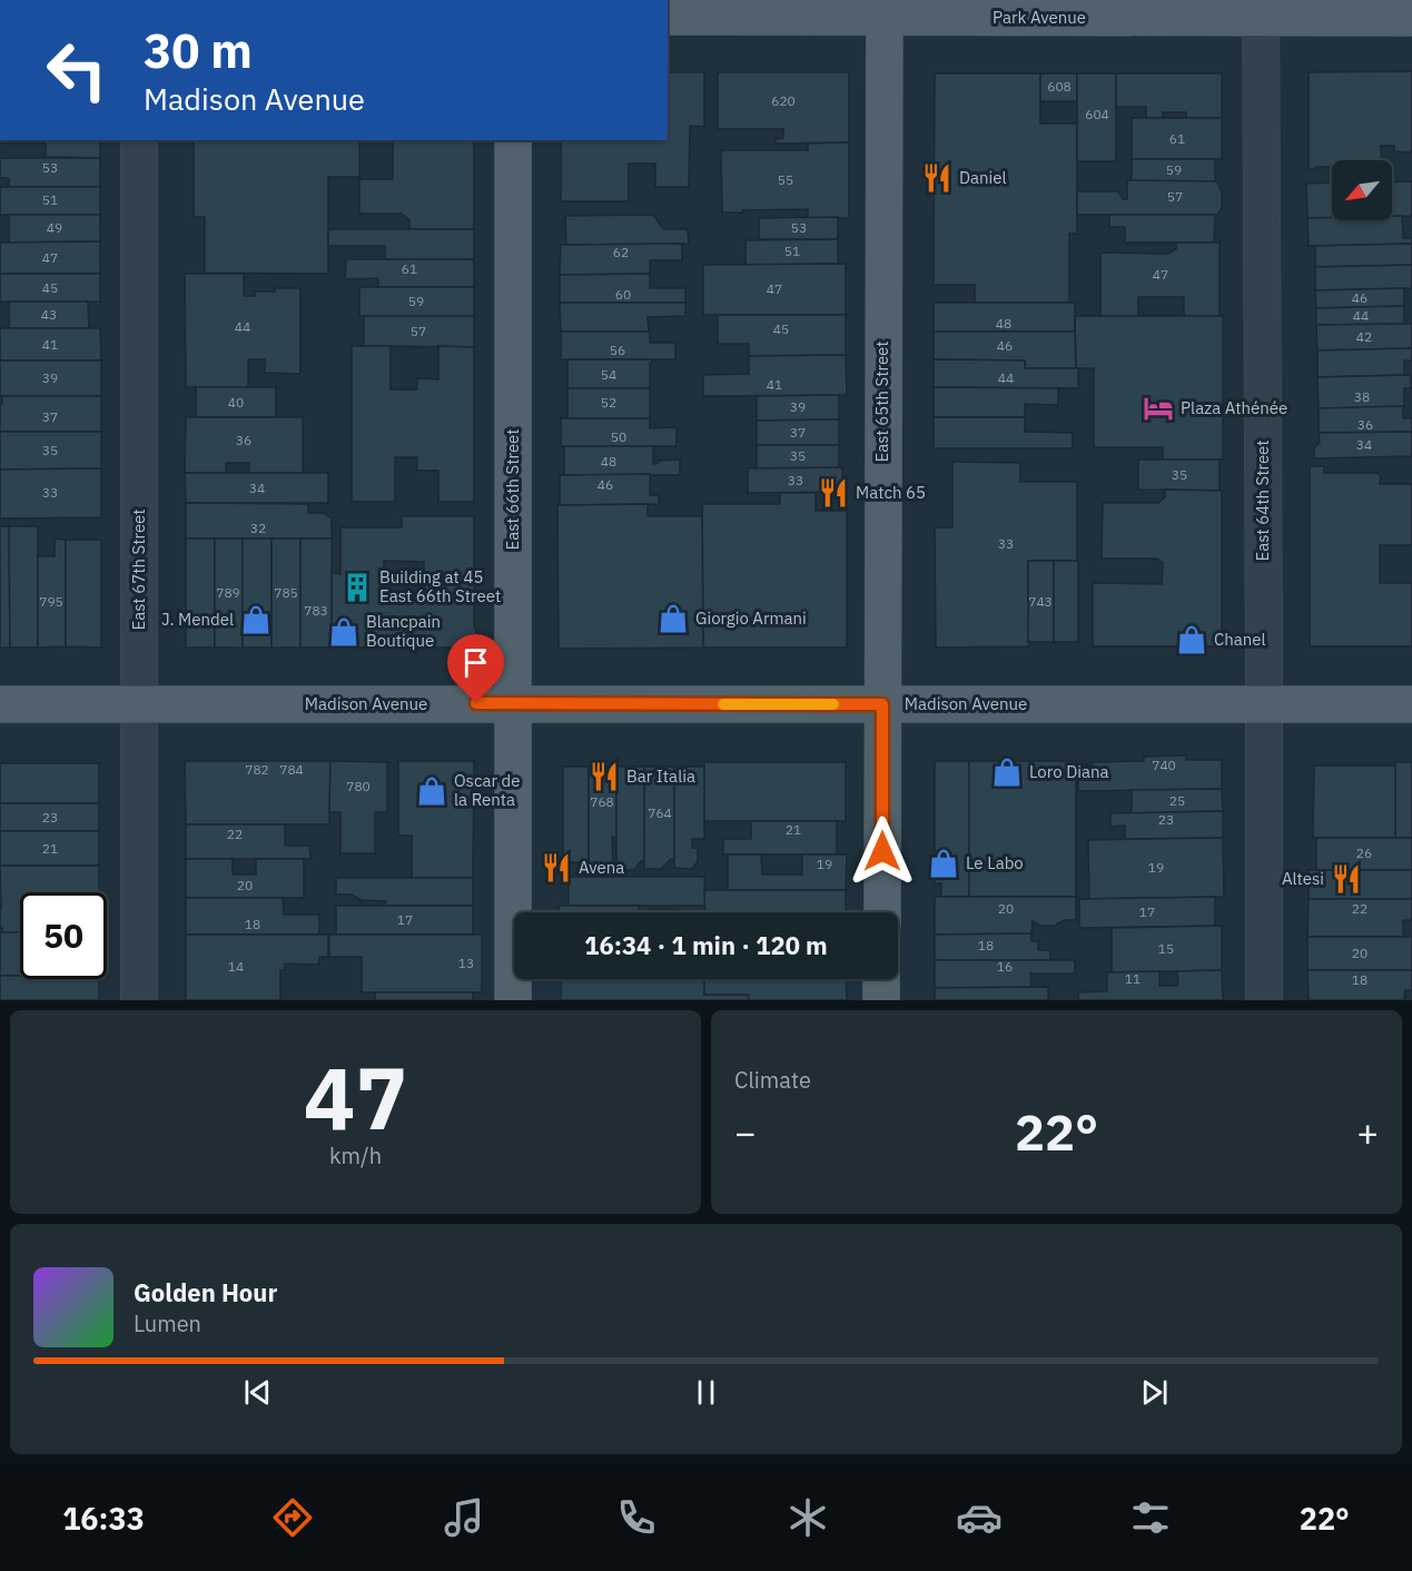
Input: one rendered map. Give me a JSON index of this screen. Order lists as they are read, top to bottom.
{
  "streets": {
    "main road": [
      "Park Avenue",
      "East 65th Street",
      "East 66th Street",
      "Madison Avenue"
    ],
    "street": ["East 64th Street", "East 67th Street"]
  },
  "crossings": [
    ["Park Avenue", "East 65th Street"],
    ["Park Avenue", "East 64th Street"],
    ["East 65th Street", "Madison Avenue"],
    ["East 66th Street", "Madison Avenue"],
    ["East 64th Street", "Madison Avenue"],
    ["East 67th Street", "Madison Avenue"]
  ],
  "places": {
    "restaurant": [
      "Daniel",
      "Match 65",
      "Bar Italia",
      "Avena",
      "Altesi"
    ],
    "hotel": ["Plaza Athénée"],
    "building": ["Building at 45 East 66th Street"],
    "shop": [
      "Giorgio Armani",
      "J. Mendel",
      "Blancpain Boutique",
      "Chanel",
      "Loro Diana",
      "Oscar de la Renta",
      "Le Labo"
    ]
  },
  "house_numbers": [
    "608",
    "620",
    "604",
    "61",
    "53",
    "59",
    "55",
    "57",
    "51",
    "49",
    "53",
    "51",
    "62",
    "47",
    "61",
    "47",
    "45",
    "47",
    "60",
    "46",
    "59",
    "43",
    "44",
    "48",
    "44",
    "45",
    "57",
    "42",
    "41",
    "46",
    "56",
    "54",
    "39",
    "44",
    "41",
    "38",
    "40",
    "52",
    "39",
    "37",
    "36",
    "37",
    "50",
    "36",
    "34",
    "35",
    "35",
    "48",
    "35",
    "33",
    "46",
    "34",
    "33",
    "32",
    "33",
    "789",
    "785",
    "795",
    "743",
    "783",
    "740",
    "782",
    "784",
    "780",
    "25",
    "768",
    "764",
    "23",
    "23",
    "21",
    "22",
    "21",
    "26",
    "19",
    "19",
    "20",
    "20",
    "22",
    "17",
    "17",
    "18",
    "18",
    "15",
    "20",
    "13",
    "14",
    "16",
    "11",
    "18"
  ],
  "north": "bottom left",
  "page": {
    "turn": ["30 m", "Madison Avenue"],
    "limit": "50",
    "trip": "16:34 · 1 min · 120 m",
    "tile": [
      ["47", "km/h"],
      "Climate"
    ],
    "heat": ["−", "22°", "+"],
    "song": ["Golden Hour", "Lumen"],
    "tabs": ["16:33", "22°"]
  }
}
